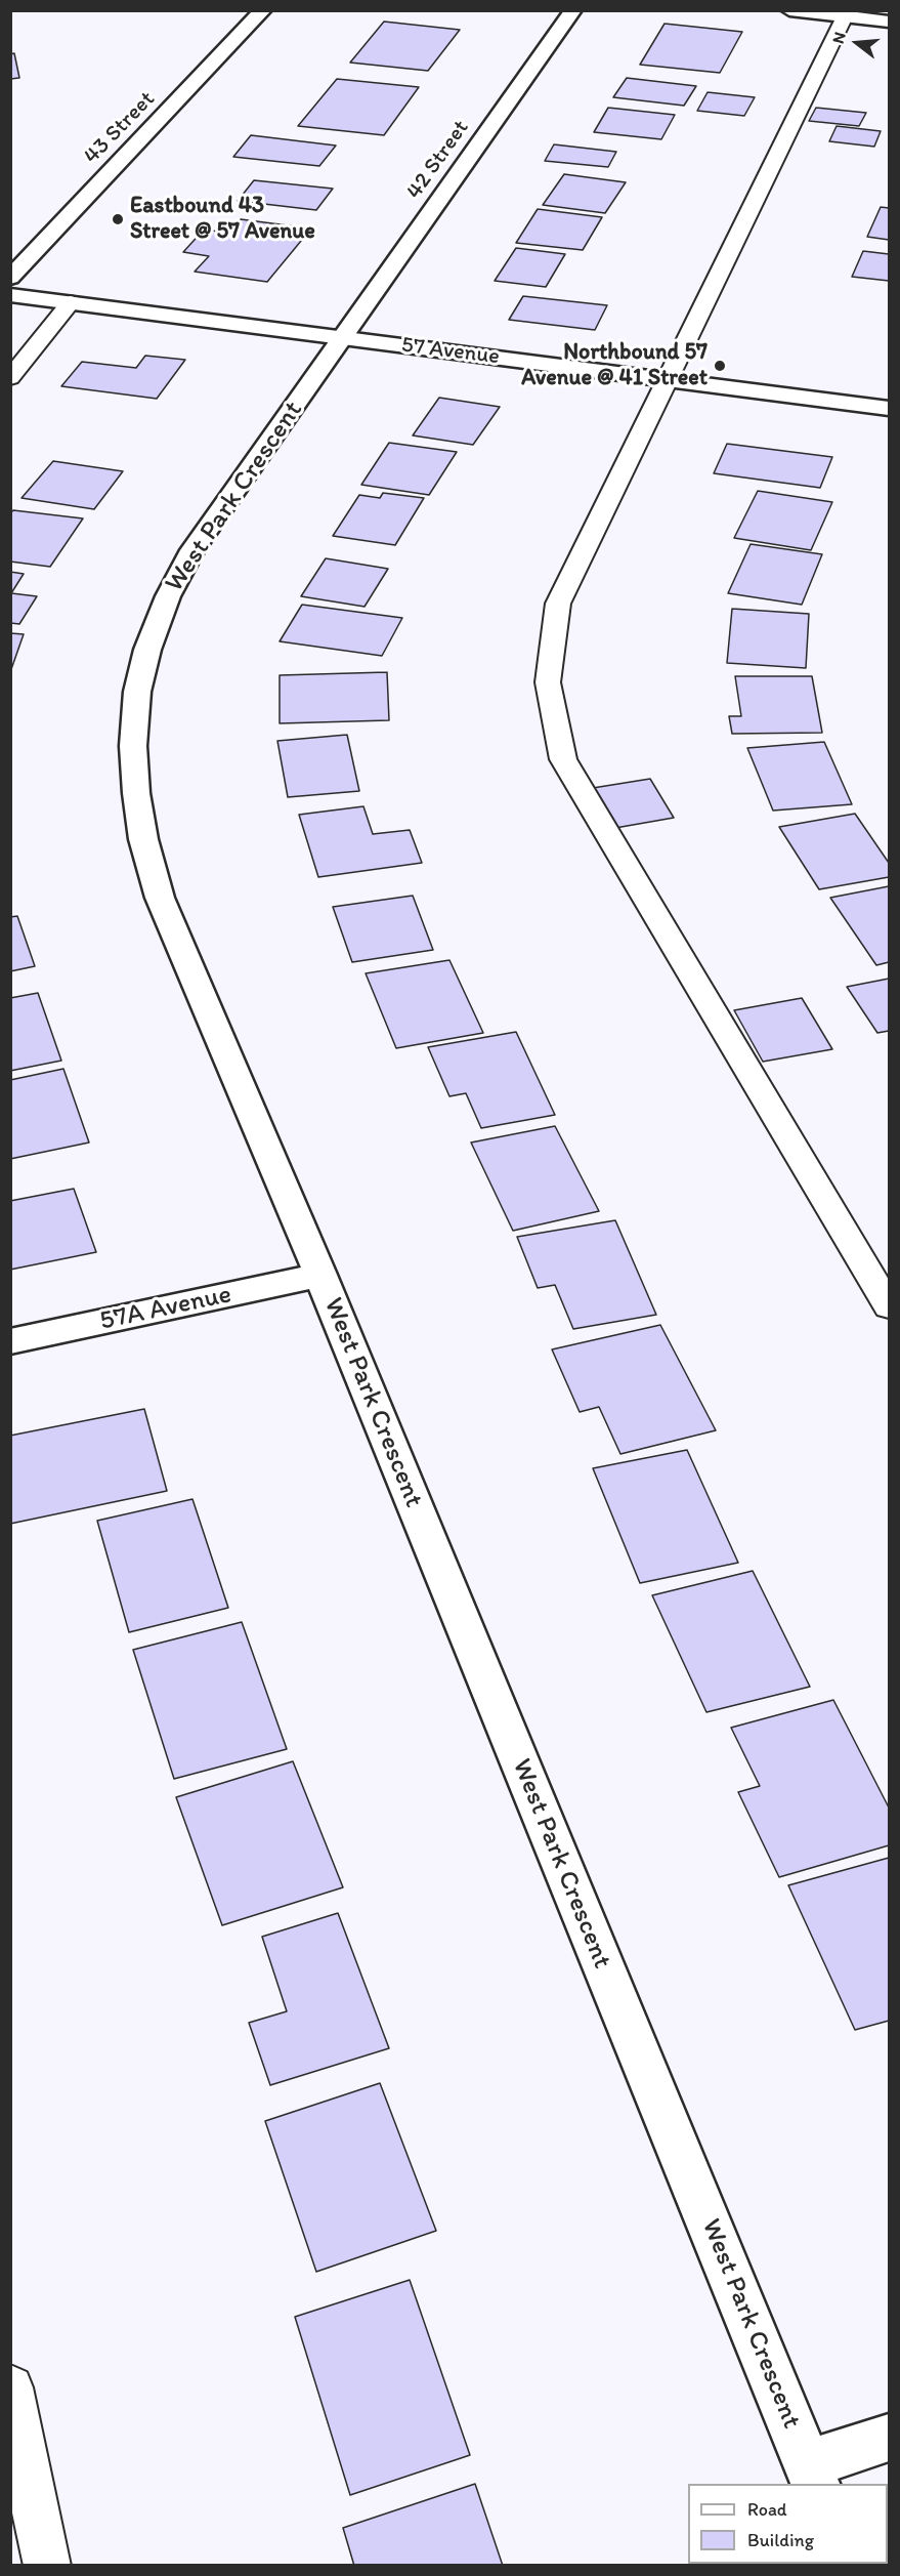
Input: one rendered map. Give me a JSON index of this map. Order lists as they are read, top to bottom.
{
  "streets": {
    "street": [
      "43 Street",
      "42 Street",
      "57 Avenue",
      "West Park Crescent",
      "57A Avenue"
    ]
  },
  "crossings": [
    ["42 Street", "57 Avenue"],
    ["42 Street", "West Park Crescent"],
    ["57 Avenue", "West Park Crescent"],
    ["West Park Crescent", "57A Avenue"]
  ],
  "places": ["Eastbound 43 Street @ 57 Avenue", "Northbound 57 Avenue @ 41 Street"],
  "legend": ["Road", "Building"],
  "north": "left"
}
